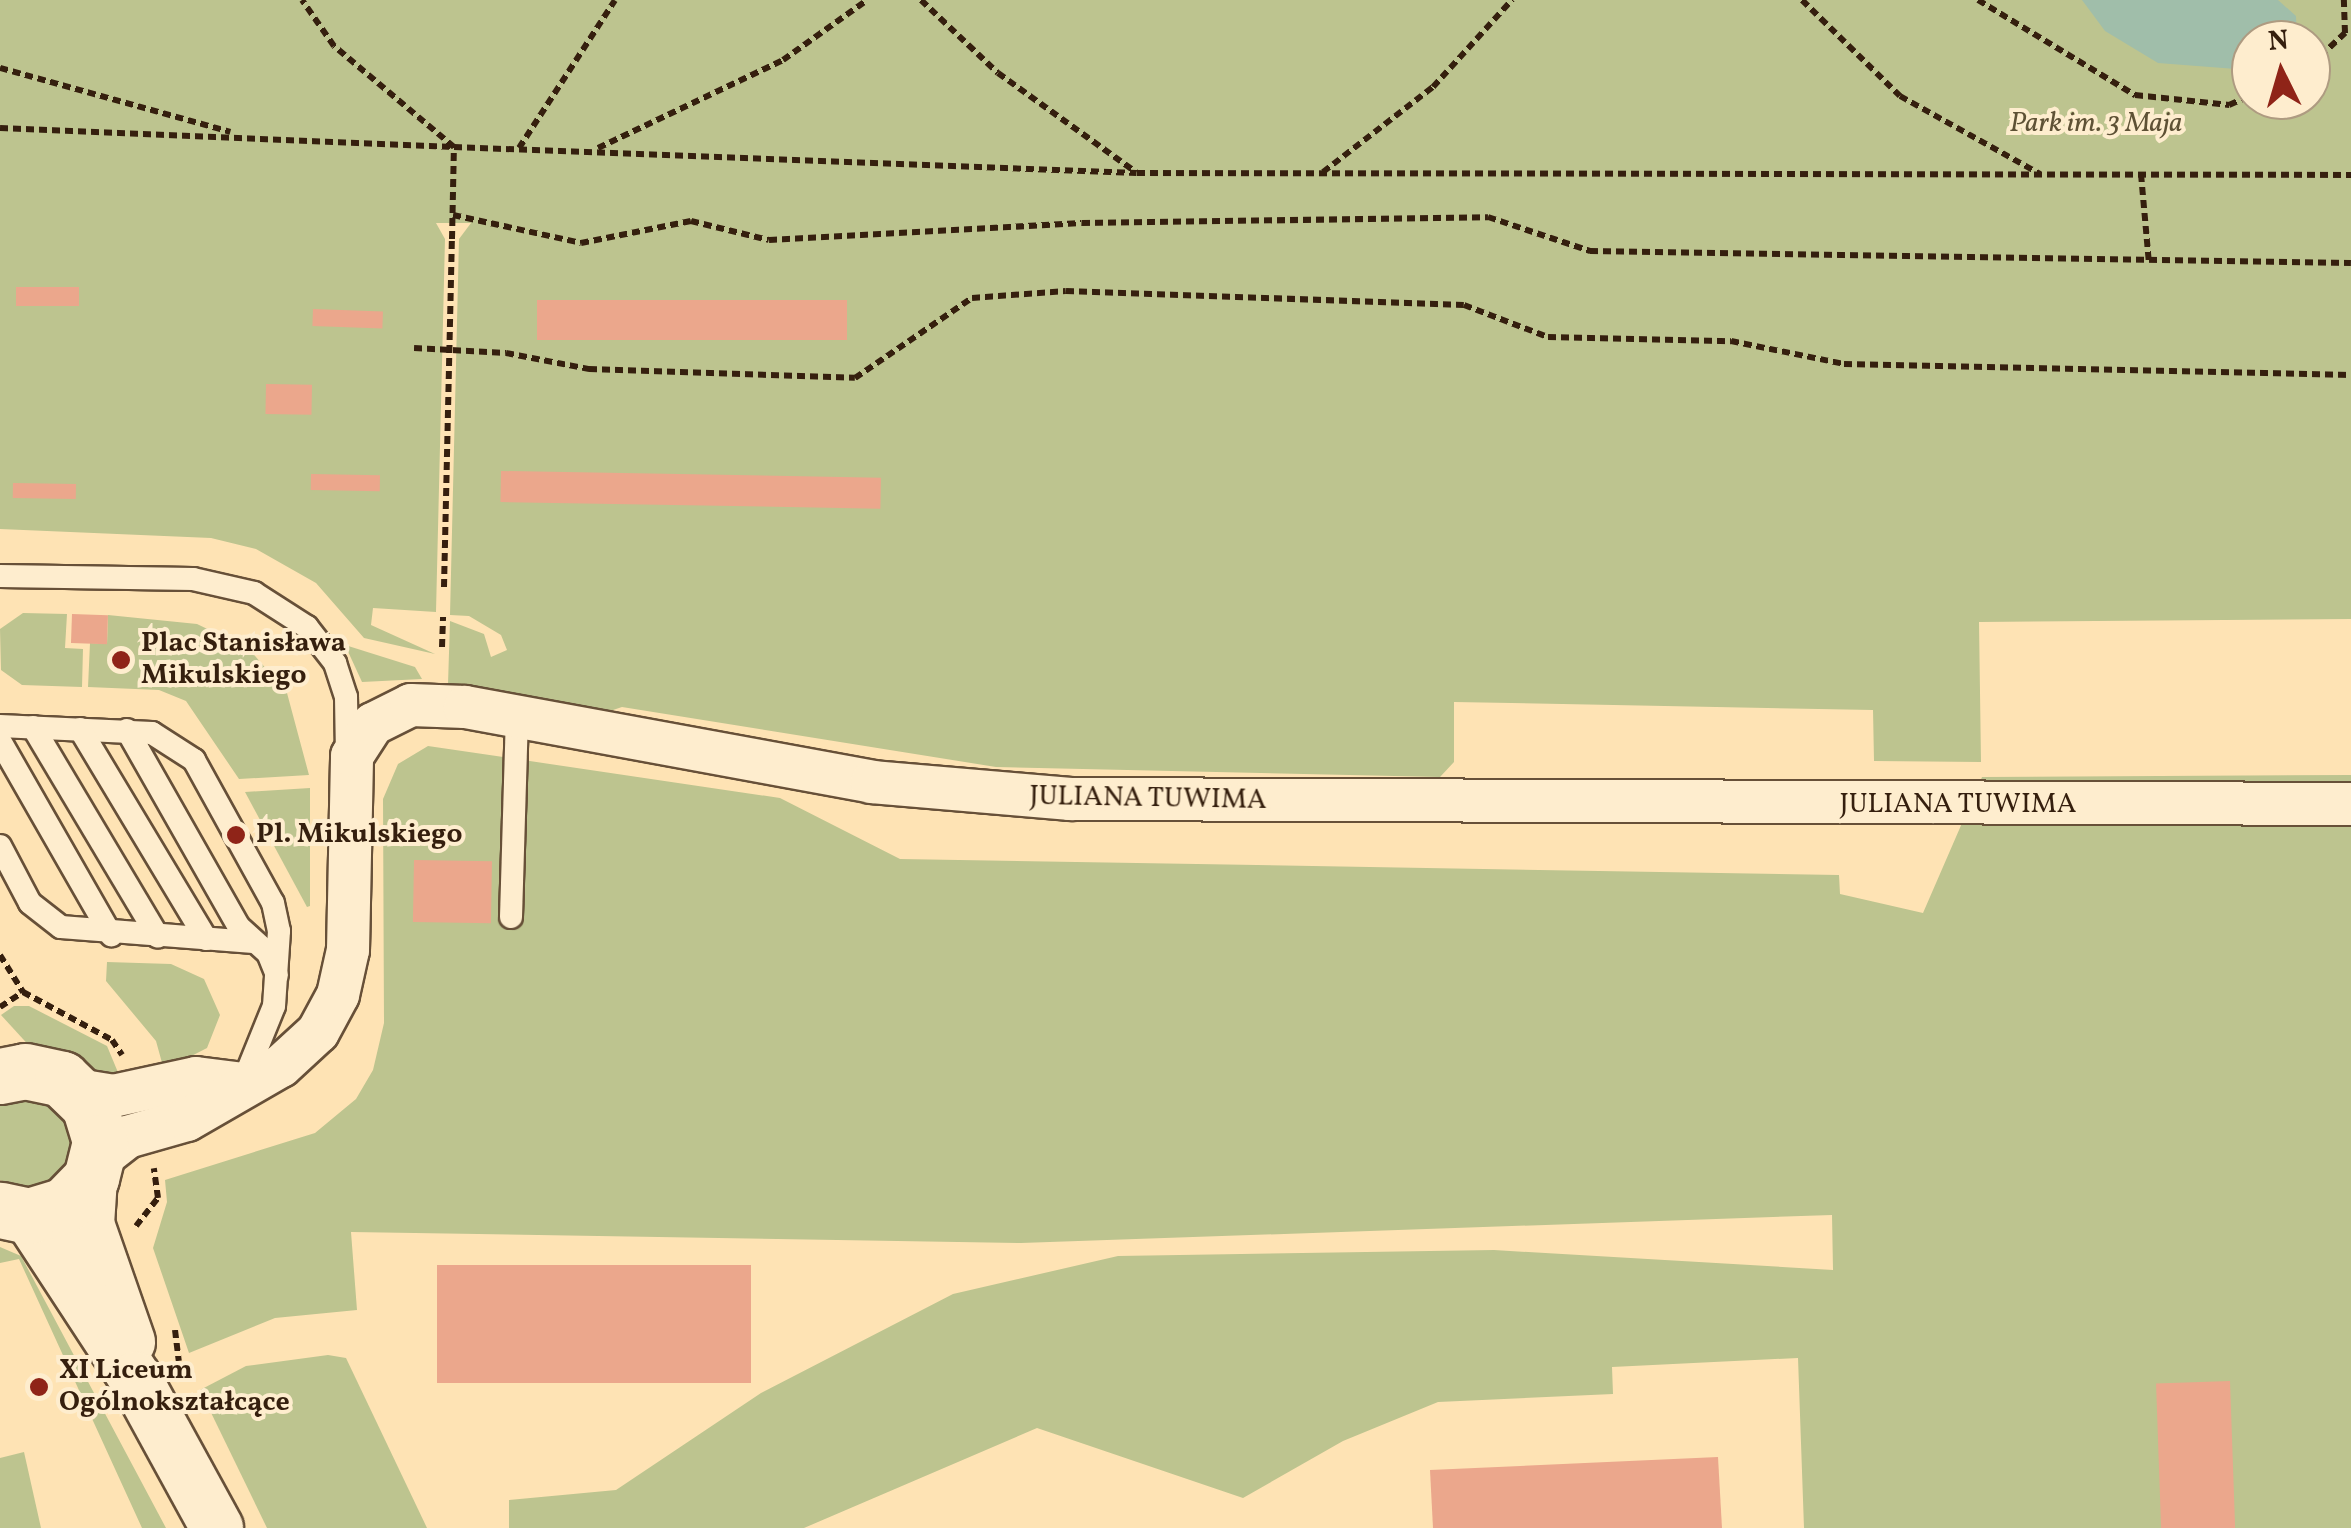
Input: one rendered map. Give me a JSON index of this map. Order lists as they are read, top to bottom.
{
  "streets": {
    "street": ["JULIANA TUWIMA"]
  },
  "parks": ["Park im. 3 Maja"],
  "places": ["Plac Stanisława Mikulskiego", "Pl. Mikulskiego", "XI Liceum Ogólnokształcące"],
  "north": "top"
}
